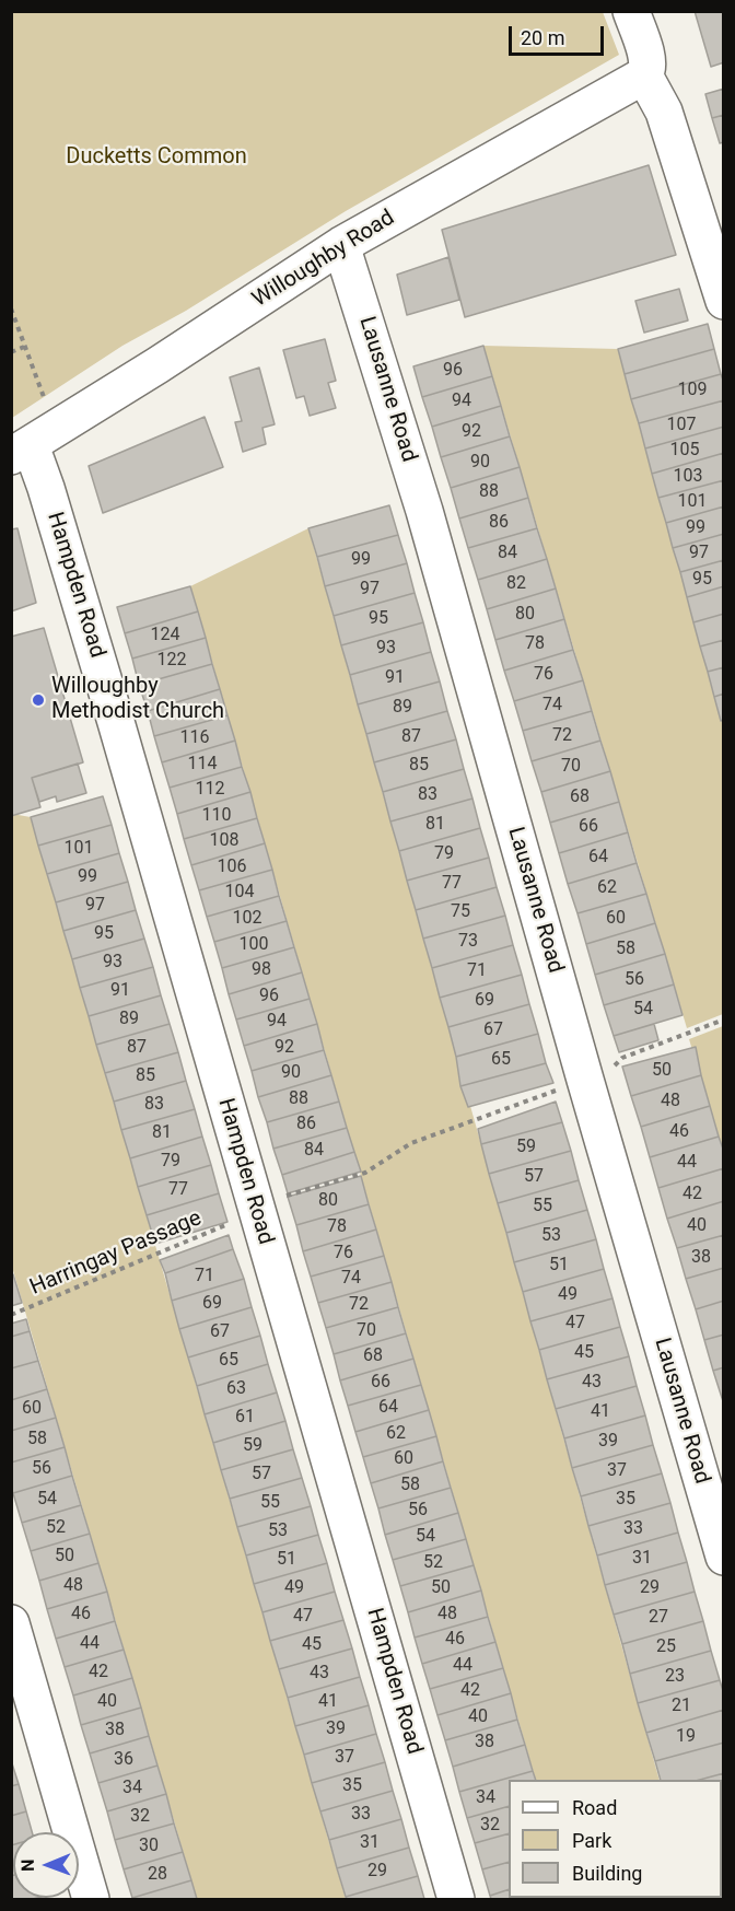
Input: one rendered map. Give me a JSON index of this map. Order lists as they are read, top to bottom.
{
  "streets": {
    "street": ["Willoughby Road", "Lausanne Road", "Hampden Road"],
    "path": ["Harringay Passage"]
  },
  "crossings": [
    ["Willoughby Road", "Lausanne Road"],
    ["Willoughby Road", "Hampden Road"]
  ],
  "parks": ["Ducketts Common"],
  "places": ["Willoughby Methodist Church"],
  "house_numbers": [
    "96",
    "109",
    "94",
    "107",
    "92",
    "105",
    "90",
    "103",
    "88",
    "101",
    "86",
    "99",
    "84",
    "97",
    "99",
    "95",
    "82",
    "97",
    "80",
    "95",
    "124",
    "78",
    "93",
    "122",
    "76",
    "91",
    "74",
    "89",
    "72",
    "87",
    "116",
    "114",
    "85",
    "70",
    "112",
    "83",
    "68",
    "110",
    "81",
    "66",
    "108",
    "101",
    "79",
    "64",
    "106",
    "99",
    "77",
    "62",
    "104",
    "97",
    "75",
    "102",
    "60",
    "95",
    "73",
    "100",
    "58",
    "93",
    "98",
    "71",
    "56",
    "91",
    "96",
    "69",
    "54",
    "89",
    "94",
    "67",
    "87",
    "92",
    "65",
    "50",
    "90",
    "85",
    "88",
    "48",
    "83",
    "86",
    "46",
    "81",
    "59",
    "84",
    "79",
    "44",
    "57",
    "77",
    "42",
    "80",
    "55",
    "40",
    "78",
    "53",
    "76",
    "38",
    "51",
    "71",
    "74",
    "49",
    "69",
    "72",
    "47",
    "70",
    "67",
    "45",
    "68",
    "65",
    "66",
    "43",
    "63",
    "64",
    "60",
    "41",
    "61",
    "62",
    "58",
    "39",
    "59",
    "60",
    "56",
    "37",
    "57",
    "58",
    "54",
    "35",
    "55",
    "56",
    "52",
    "33",
    "53",
    "54",
    "50",
    "31",
    "51",
    "52",
    "48",
    "49",
    "50",
    "29",
    "46",
    "48",
    "47",
    "27",
    "46",
    "44",
    "45",
    "25",
    "44",
    "42",
    "43",
    "23",
    "42",
    "40",
    "41",
    "21",
    "40",
    "39",
    "38",
    "19",
    "38",
    "37",
    "36",
    "35",
    "34",
    "34",
    "33",
    "32",
    "32",
    "31",
    "30",
    "29",
    "28"
  ],
  "legend": ["Road", "Park", "Building"],
  "scale_bar": "20 m",
  "north": "left"
}
